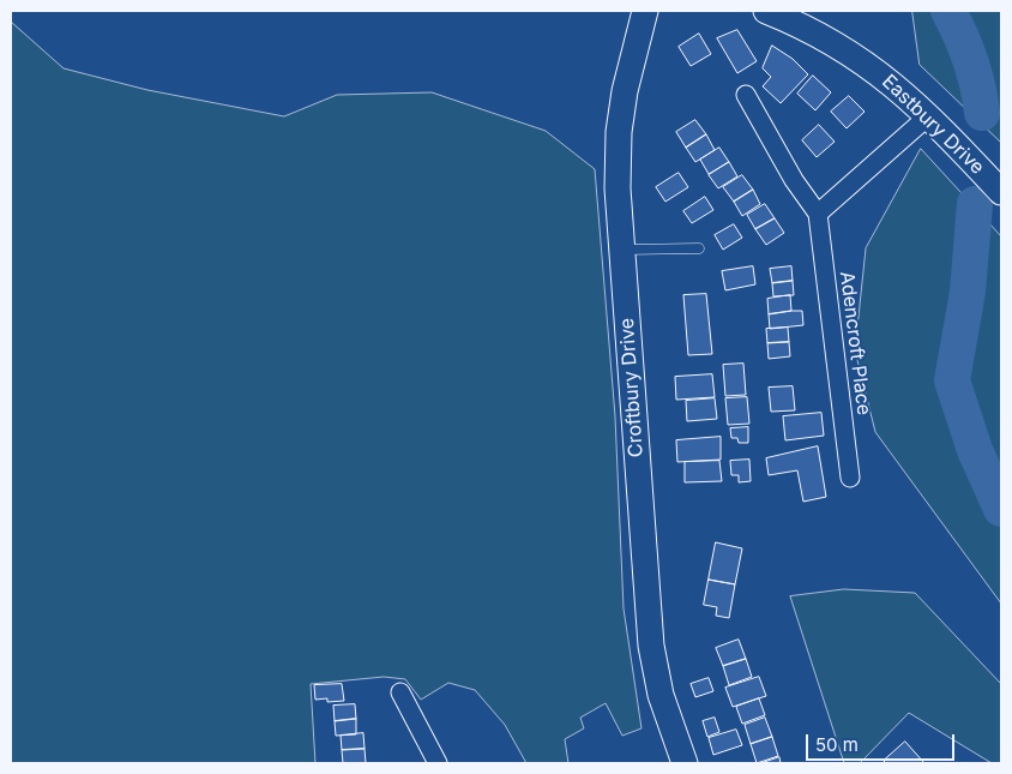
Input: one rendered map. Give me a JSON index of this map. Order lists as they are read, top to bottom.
{
  "streets": {
    "street": ["Eastbury Drive", "Adencroft Place", "Croftbury Drive"]
  },
  "scale_bar": "50 m"
}
